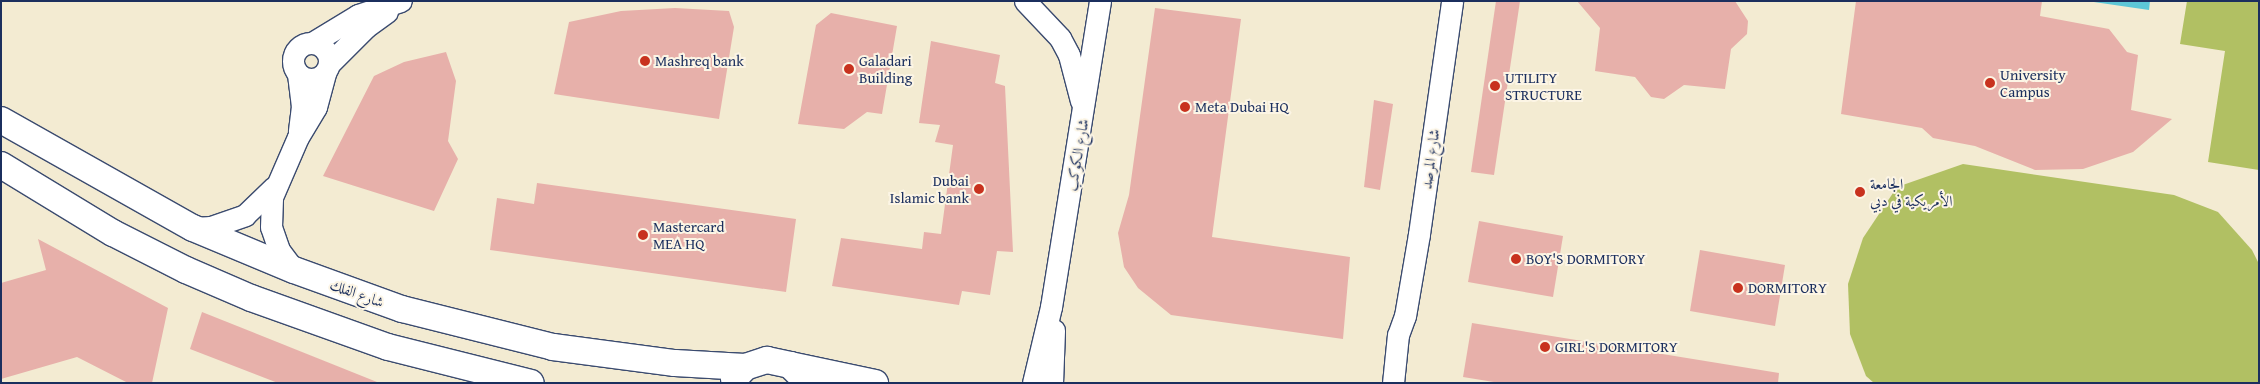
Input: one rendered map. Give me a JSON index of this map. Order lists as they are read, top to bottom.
{
  "streets": {
    "street": ["شارع الكوكب", "شارع المرصد", "شارع الفلك"]
  },
  "places": [
    "Mashreq bank",
    "Galadari Building",
    "University Campus",
    "UTILITY STRUCTURE",
    "Meta Dubai HQ",
    "Dubai Islamic bank",
    "الجامعة الأمريكية في دبي",
    "Mastercard MEA HQ",
    "BOY'S DORMITORY",
    "DORMITORY",
    "GIRL'S DORMITORY"
  ]
}
